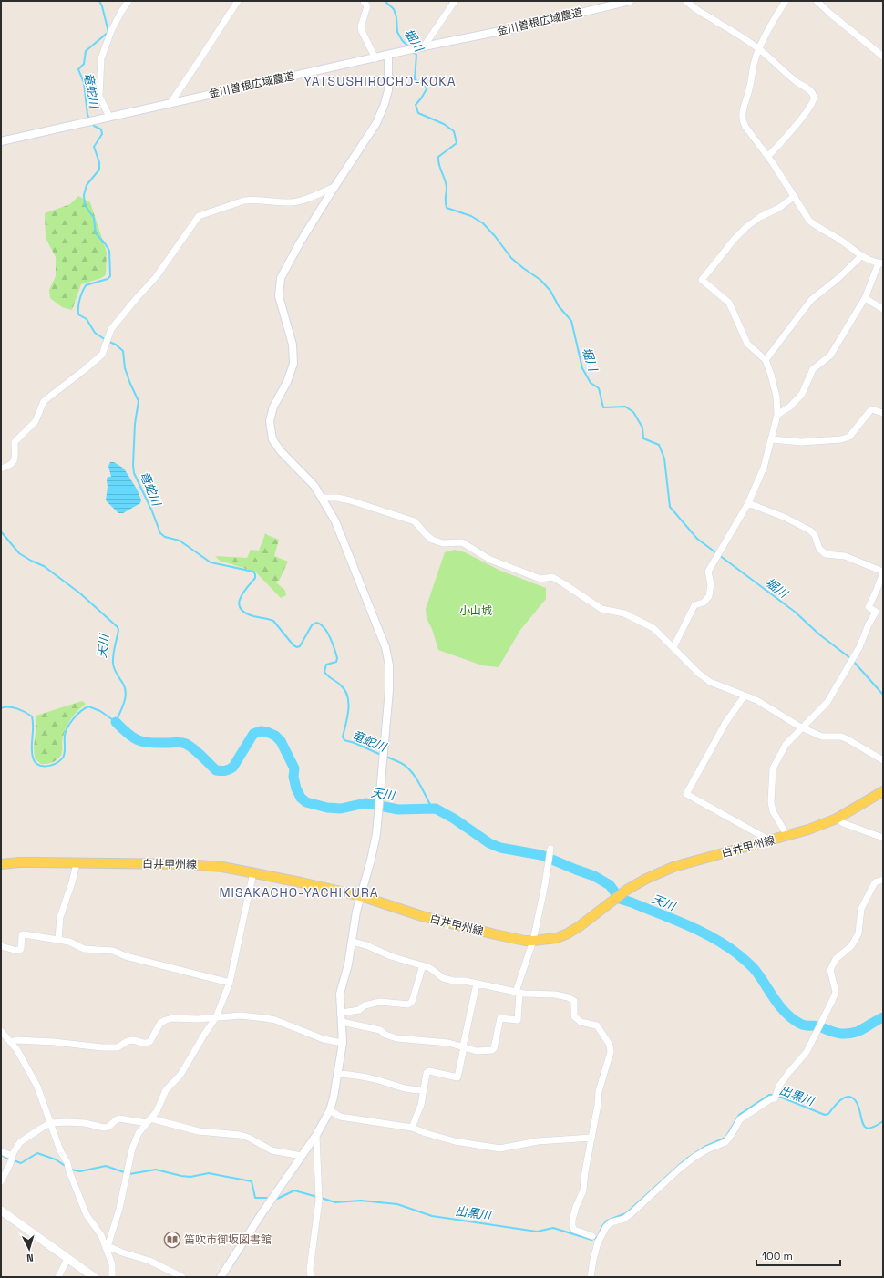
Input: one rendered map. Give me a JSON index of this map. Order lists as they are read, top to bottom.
{
  "streets": {
    "main road": ["白井甲州線"],
    "street": ["金川曽根広域農道"]
  },
  "districts": ["YATSUSHIROCHO-KOKA", "MISAKACHO-YACHIKURA"],
  "water": [
    "堀川",
    "竜蛇川",
    "天川",
    "出黒川"
  ],
  "parks": ["小山城"],
  "places": {
    "library": ["笛吹市御坂図書館"]
  },
  "scale_bar": "100 m",
  "north": "bottom"
}
